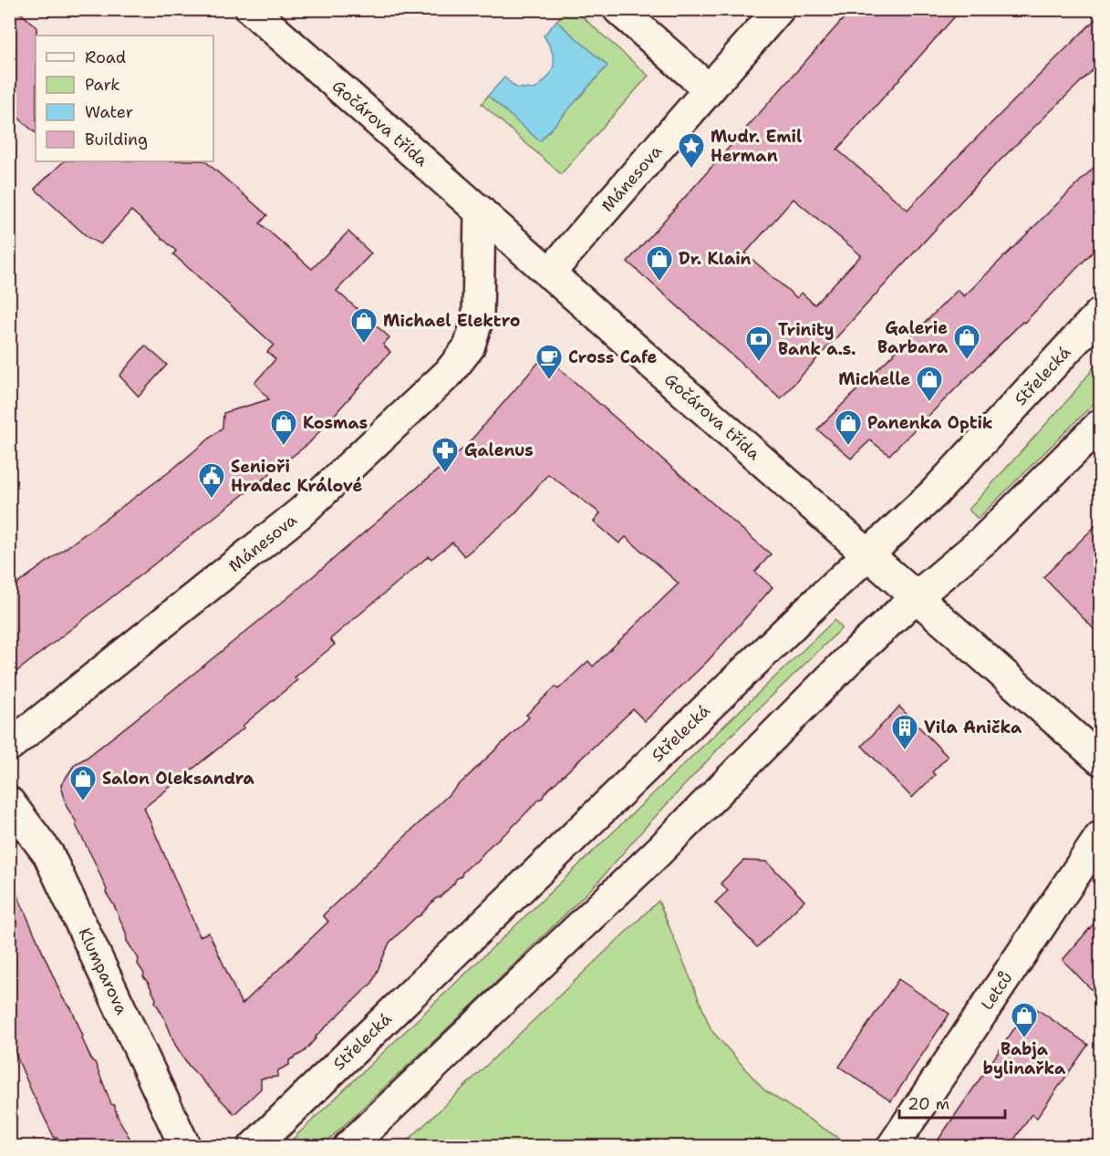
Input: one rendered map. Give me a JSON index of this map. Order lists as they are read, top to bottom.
{
  "streets": {
    "street": [
      "Gočárova třída",
      "Mánesova",
      "Střelecká",
      "Klumparova",
      "Letců"
    ]
  },
  "crossings": [
    ["Gočárova třída", "Mánesova"],
    ["Gočárova třída", "Střelecká"]
  ],
  "places": {
    "place": ["Mudr. Emil Herman"],
    "shop": [
      "Dr. Klain",
      "Michael Elektro",
      "Galerie Barbara",
      "Michelle",
      "Kosmas",
      "Panenka Optik",
      "Salon Oleksandra",
      "Babja bylinařka"
    ],
    "bank": ["Trinity Bank a.s."],
    "cafe": ["Cross Cafe"],
    "pharmacy": ["Galenus"],
    "public building": ["Senioři Hradec Králové"],
    "building": ["Vila Anička"]
  },
  "legend": [
    "Road",
    "Park",
    "Water",
    "Building"
  ],
  "scale_bar": "20 m"
}
